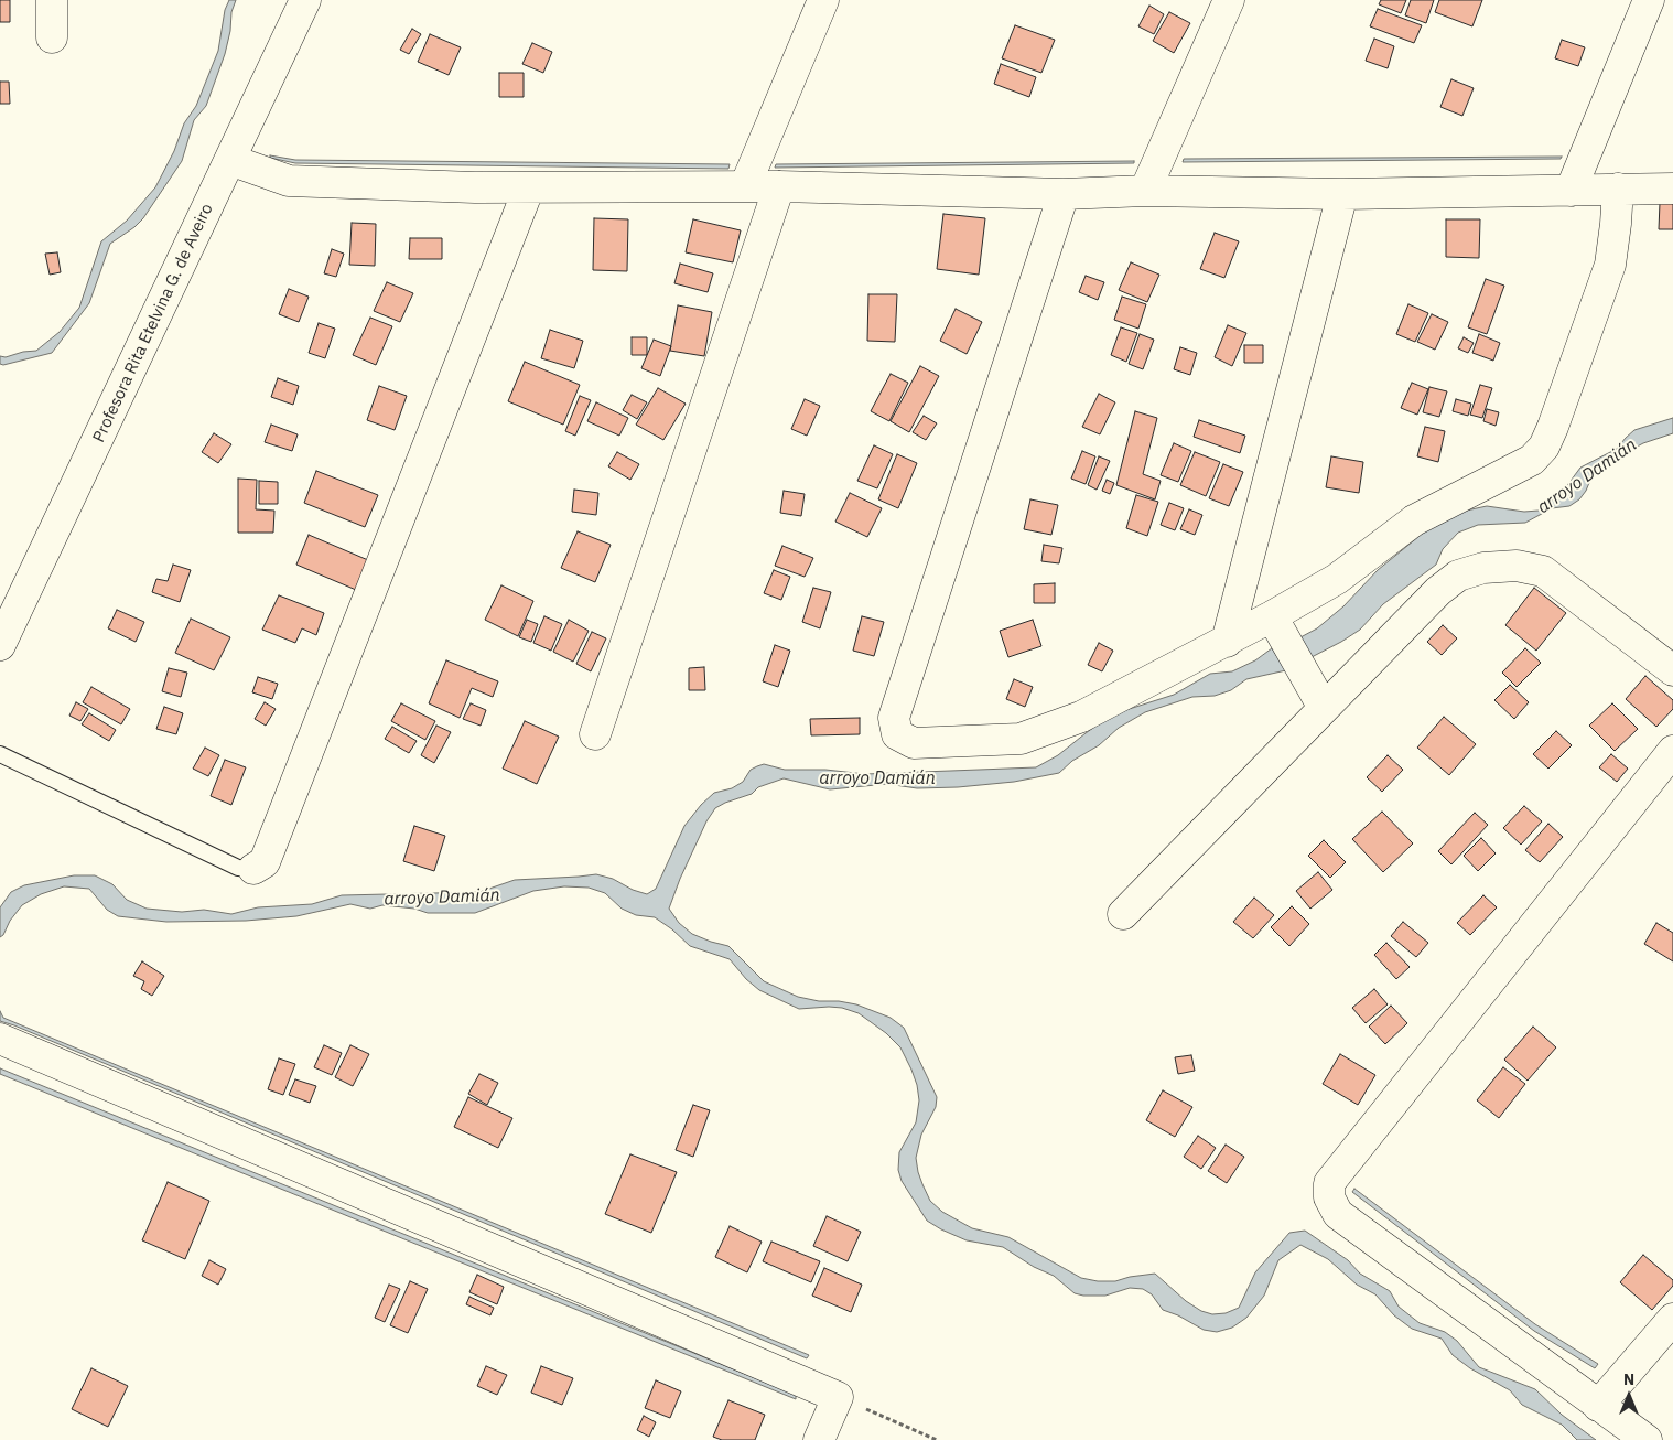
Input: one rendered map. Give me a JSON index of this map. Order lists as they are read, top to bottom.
{
  "streets": {
    "street": ["Profesora Rita Etelvina G. de Aveiro"]
  },
  "water": ["arroyo Damián"],
  "north": "top"
}
